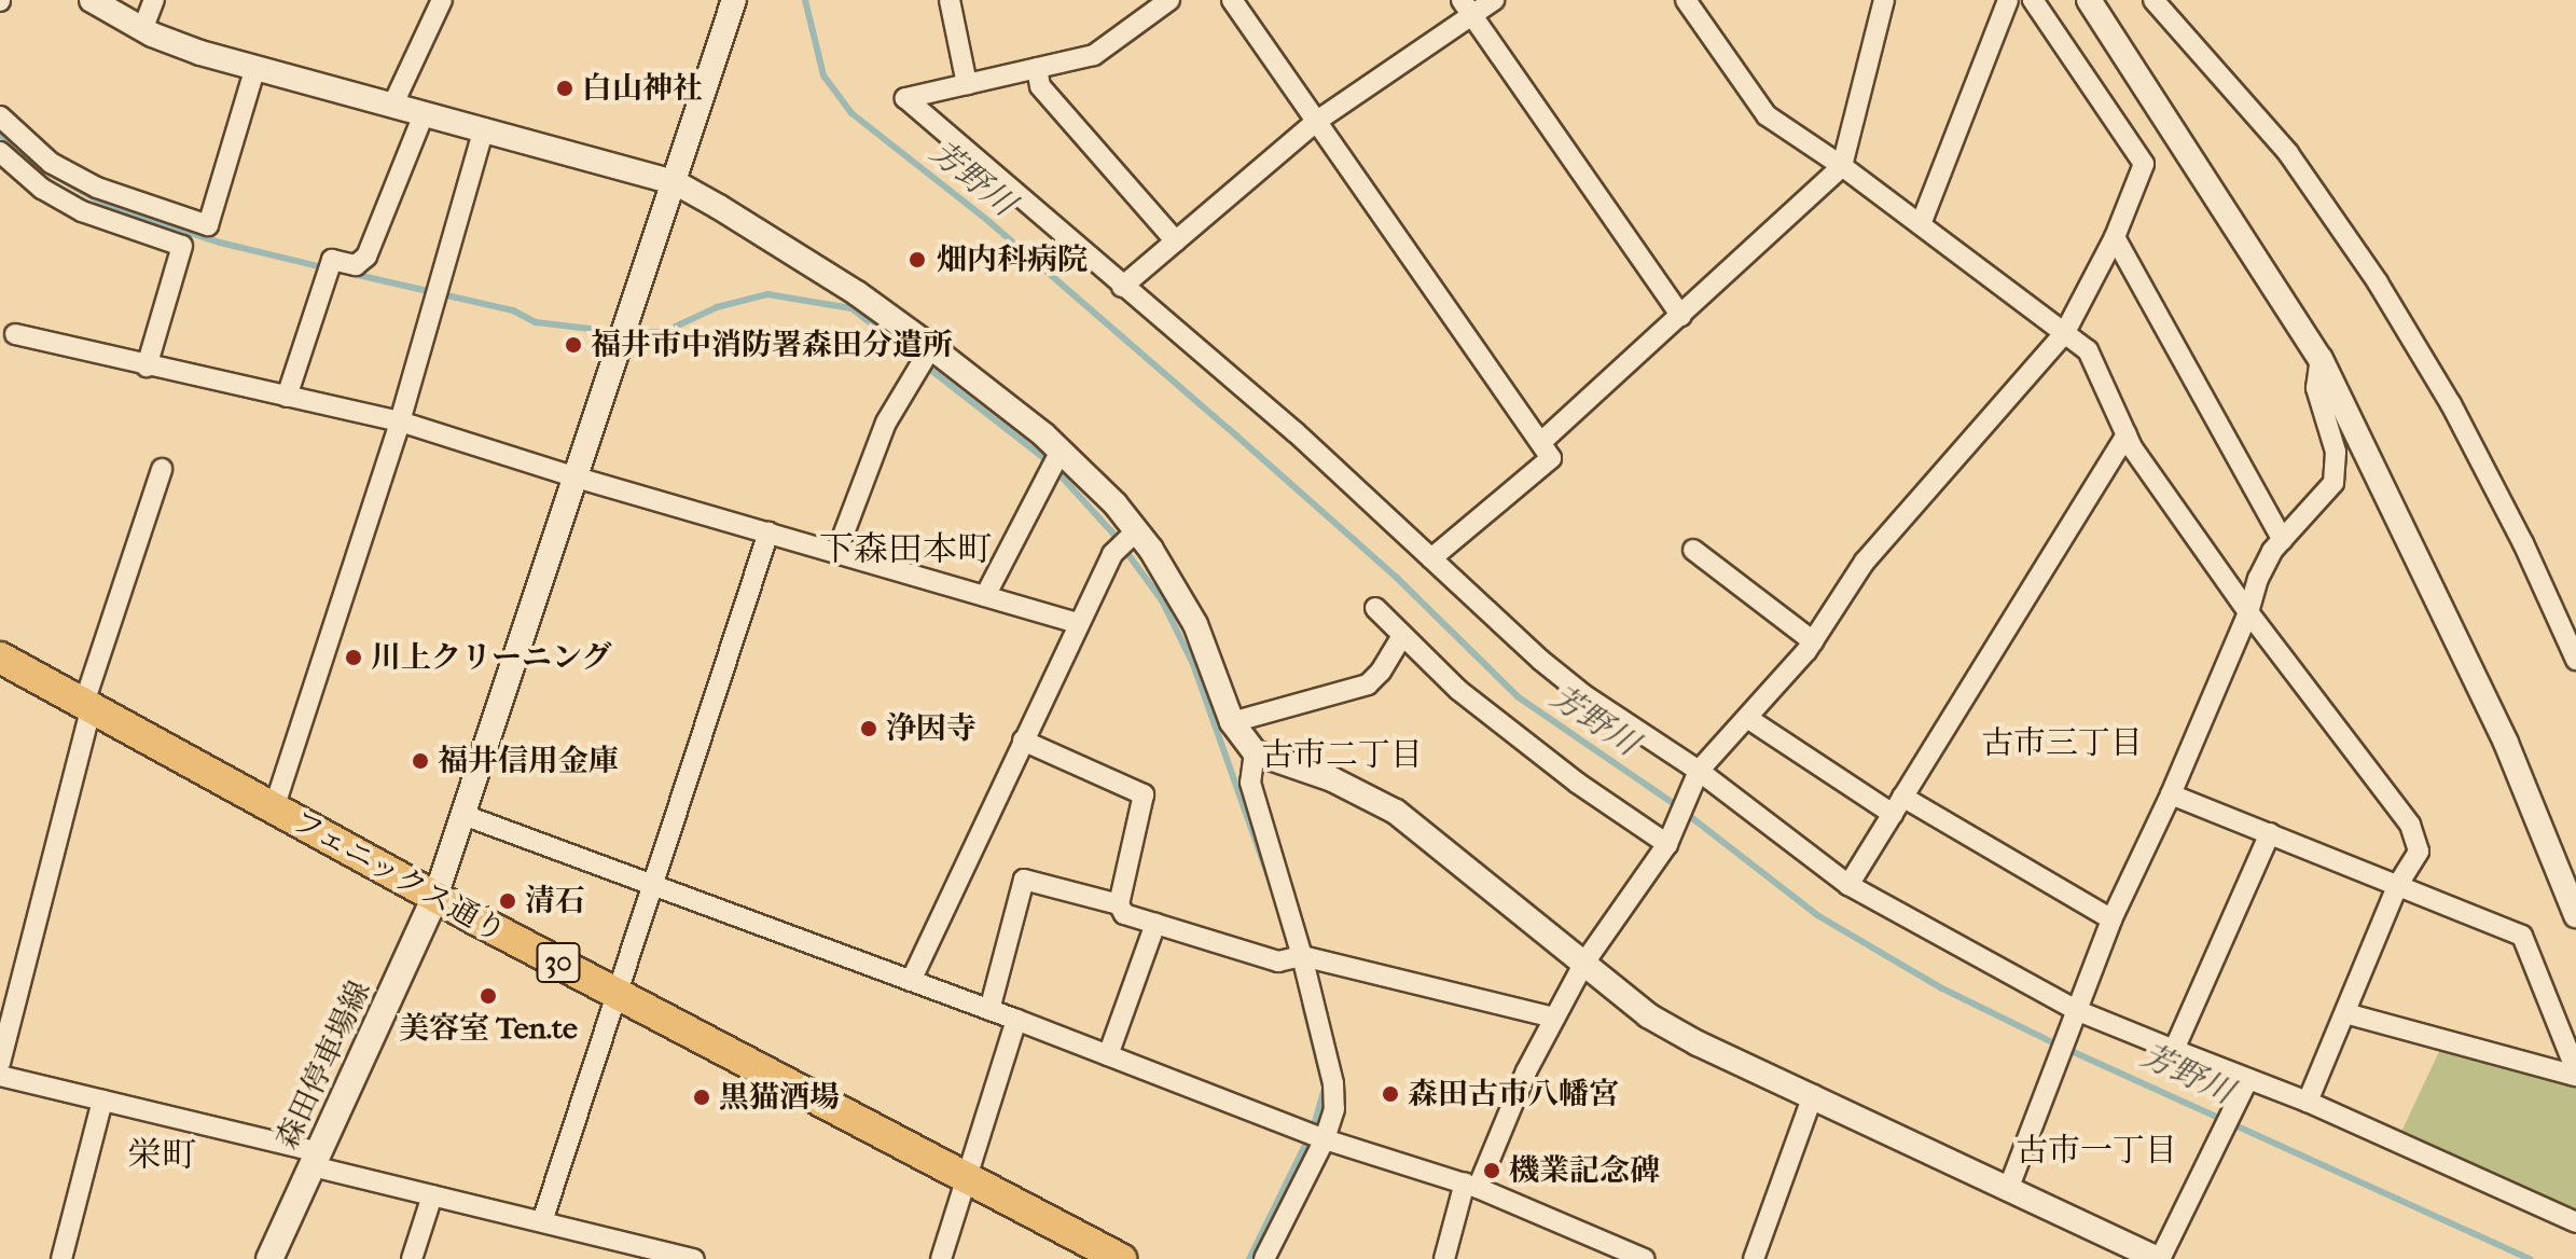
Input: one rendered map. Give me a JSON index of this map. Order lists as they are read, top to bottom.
{
  "streets": {
    "main road": ["フェニックス通り", "30", "森田停車場線"]
  },
  "crossings": [
    ["フェニックス通り", "森田停車場線"]
  ],
  "districts": [
    "下森田本町",
    "古市三丁目",
    "古市二丁目",
    "古市一丁目",
    "栄町"
  ],
  "water": ["芳野川"],
  "places": [
    "白山神社",
    "畑内科病院",
    "福井市中消防署森田分遣所",
    "川上クリーニング",
    "浄因寺",
    "福井信用金庫",
    "清石",
    "美容室 Ten.te",
    "森田古市八幡宮",
    "黒猫酒場",
    "機業記念碑"
  ]
}
